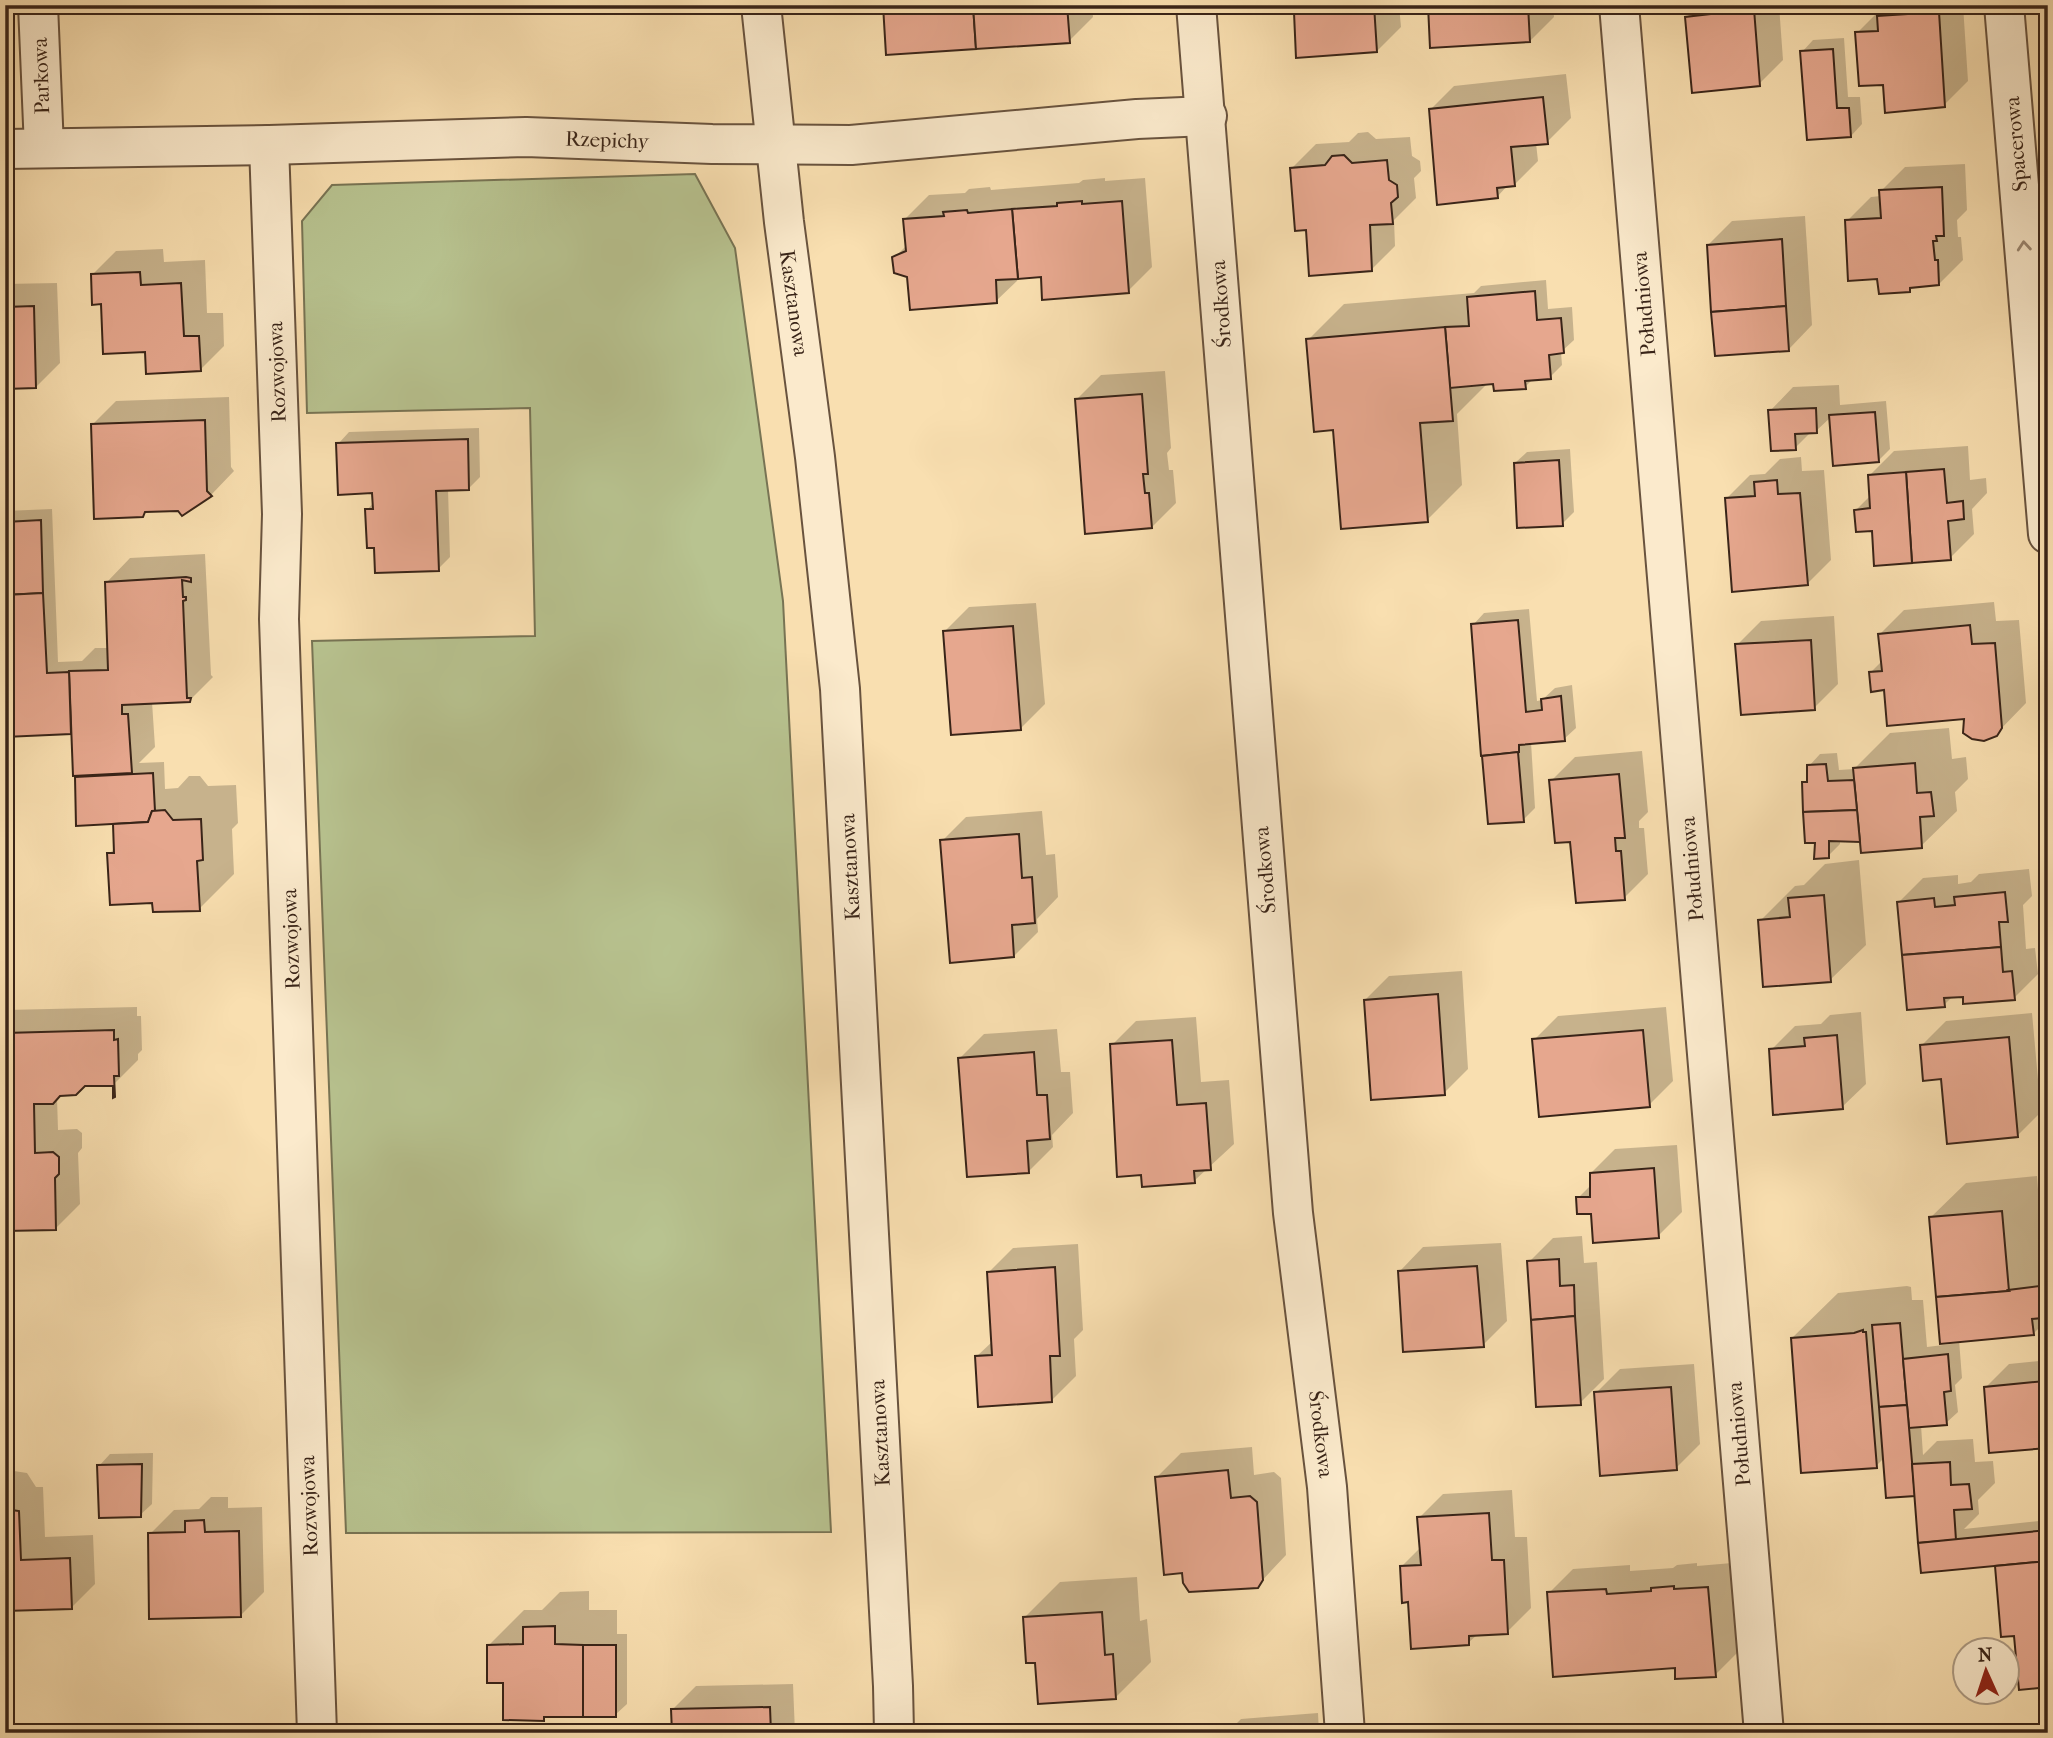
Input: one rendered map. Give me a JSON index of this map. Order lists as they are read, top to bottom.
{
  "streets": {
    "street": [
      "Parkowa",
      "Rzepichy",
      "Spacerowa",
      "Kasztanowa",
      "Środkowa",
      "Południowa",
      "Rozwojowa"
    ]
  },
  "crossings": [
    ["Parkowa", "Rzepichy"],
    ["Rzepichy", "Kasztanowa"],
    ["Rzepichy", "Środkowa"],
    ["Rzepichy", "Rozwojowa"]
  ],
  "one_way": ["Spacerowa"],
  "north": "top"
}
